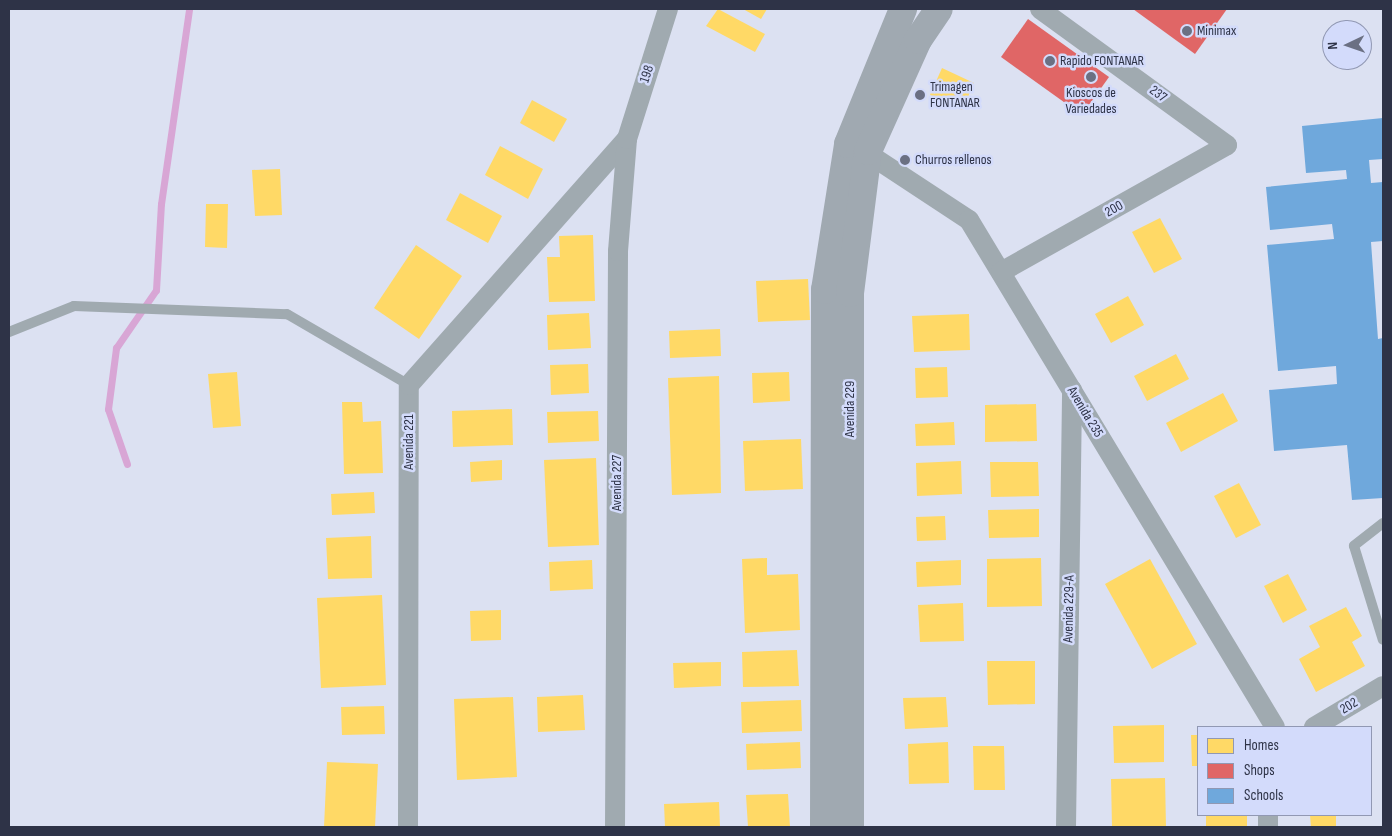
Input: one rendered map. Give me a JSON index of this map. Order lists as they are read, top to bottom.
{
  "streets": {
    "street": [
      "198",
      "237",
      "200",
      "Avenida 229",
      "Avenida 235",
      "Avenida 221",
      "Avenida 227",
      "Avenida 229-A",
      "202"
    ]
  },
  "crossings": [
    ["198", "Avenida 227"],
    ["237", "200"],
    ["200", "Avenida 235"],
    ["Avenida 229", "Avenida 235"],
    ["Avenida 235", "Avenida 229-A"]
  ],
  "places": [
    "Minimax",
    "Rapido FONTANAR",
    "Kioscos de Variedades",
    "Trimagen FONTANAR",
    "Churros rellenos"
  ],
  "legend": ["Homes", "Shops", "Schools"],
  "north": "left"
}
